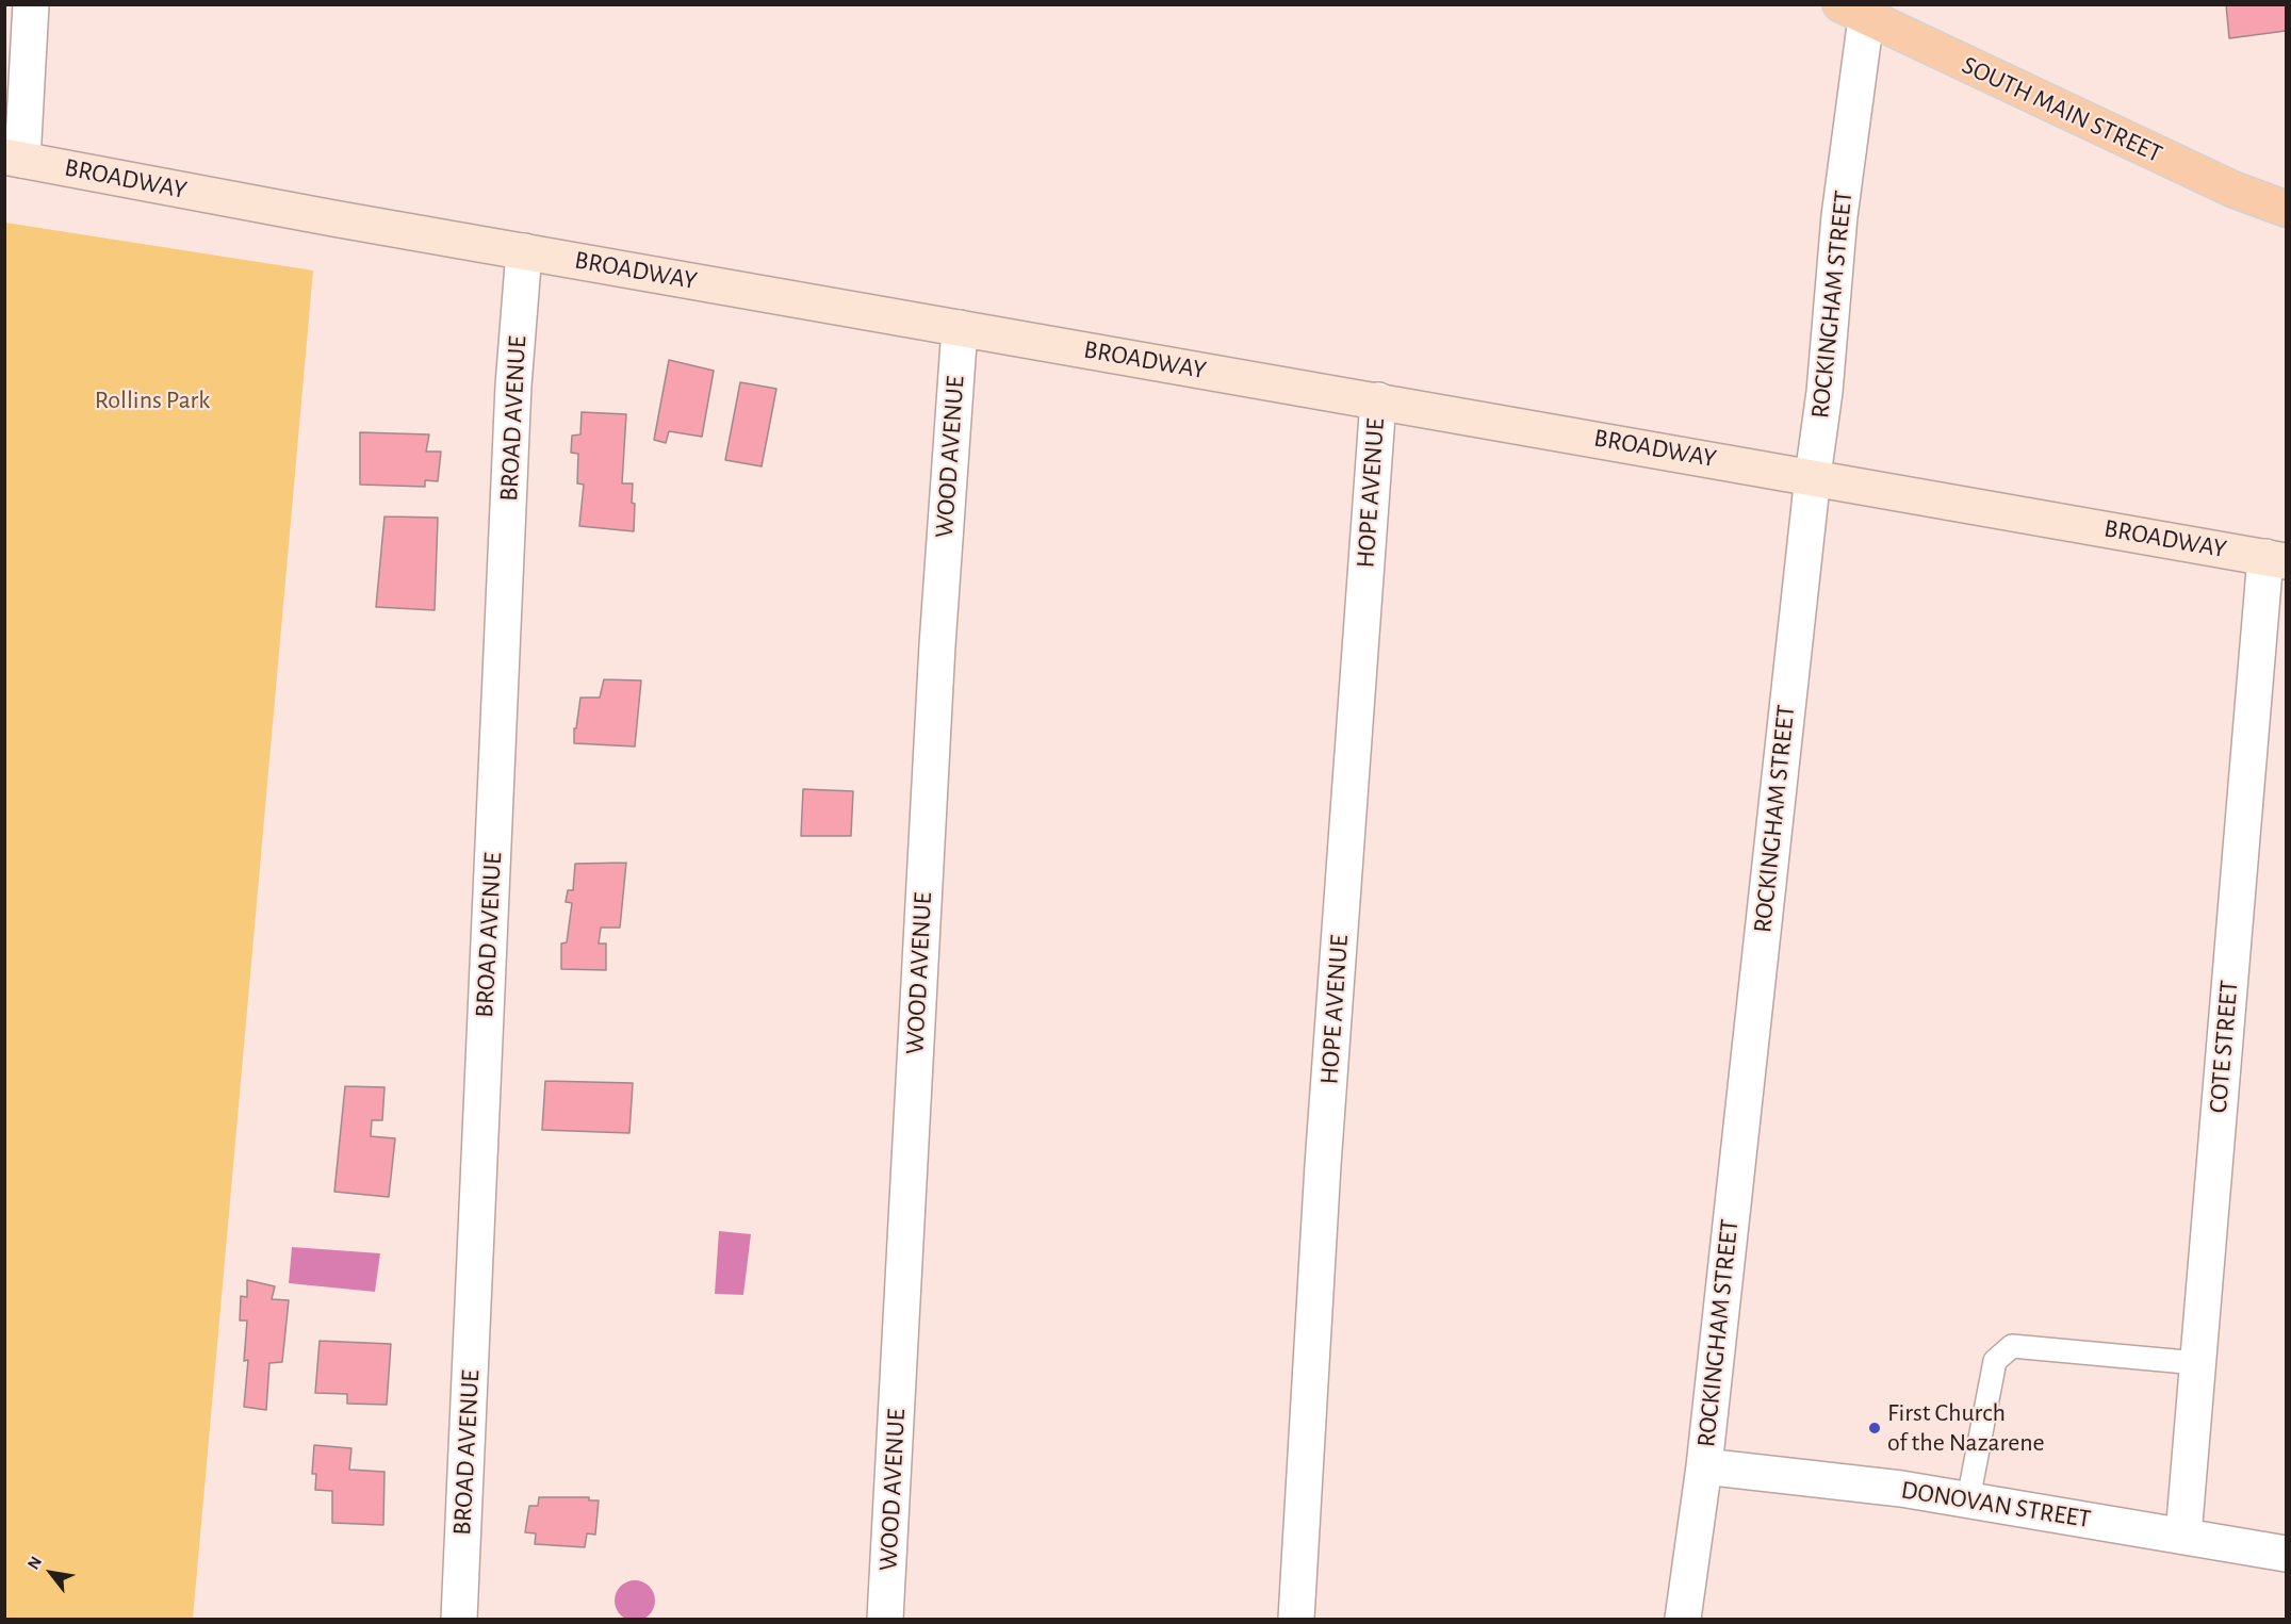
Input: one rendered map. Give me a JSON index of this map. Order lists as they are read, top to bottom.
{
  "streets": {
    "main road": ["SOUTH MAIN STREET"],
    "street": [
      "BROADWAY",
      "ROCKINGHAM STREET",
      "BROAD AVENUE",
      "WOOD AVENUE",
      "HOPE AVENUE",
      "COTE STREET",
      "DONOVAN STREET"
    ]
  },
  "crossings": [
    ["SOUTH MAIN STREET", "ROCKINGHAM STREET"],
    ["BROADWAY", "ROCKINGHAM STREET"],
    ["BROADWAY", "BROAD AVENUE"],
    ["BROADWAY", "WOOD AVENUE"],
    ["BROADWAY", "HOPE AVENUE"],
    ["BROADWAY", "COTE STREET"],
    ["ROCKINGHAM STREET", "DONOVAN STREET"],
    ["COTE STREET", "DONOVAN STREET"]
  ],
  "parks": ["Rollins Park"],
  "places": ["First Church of the Nazarene"],
  "north": "top left"
}
